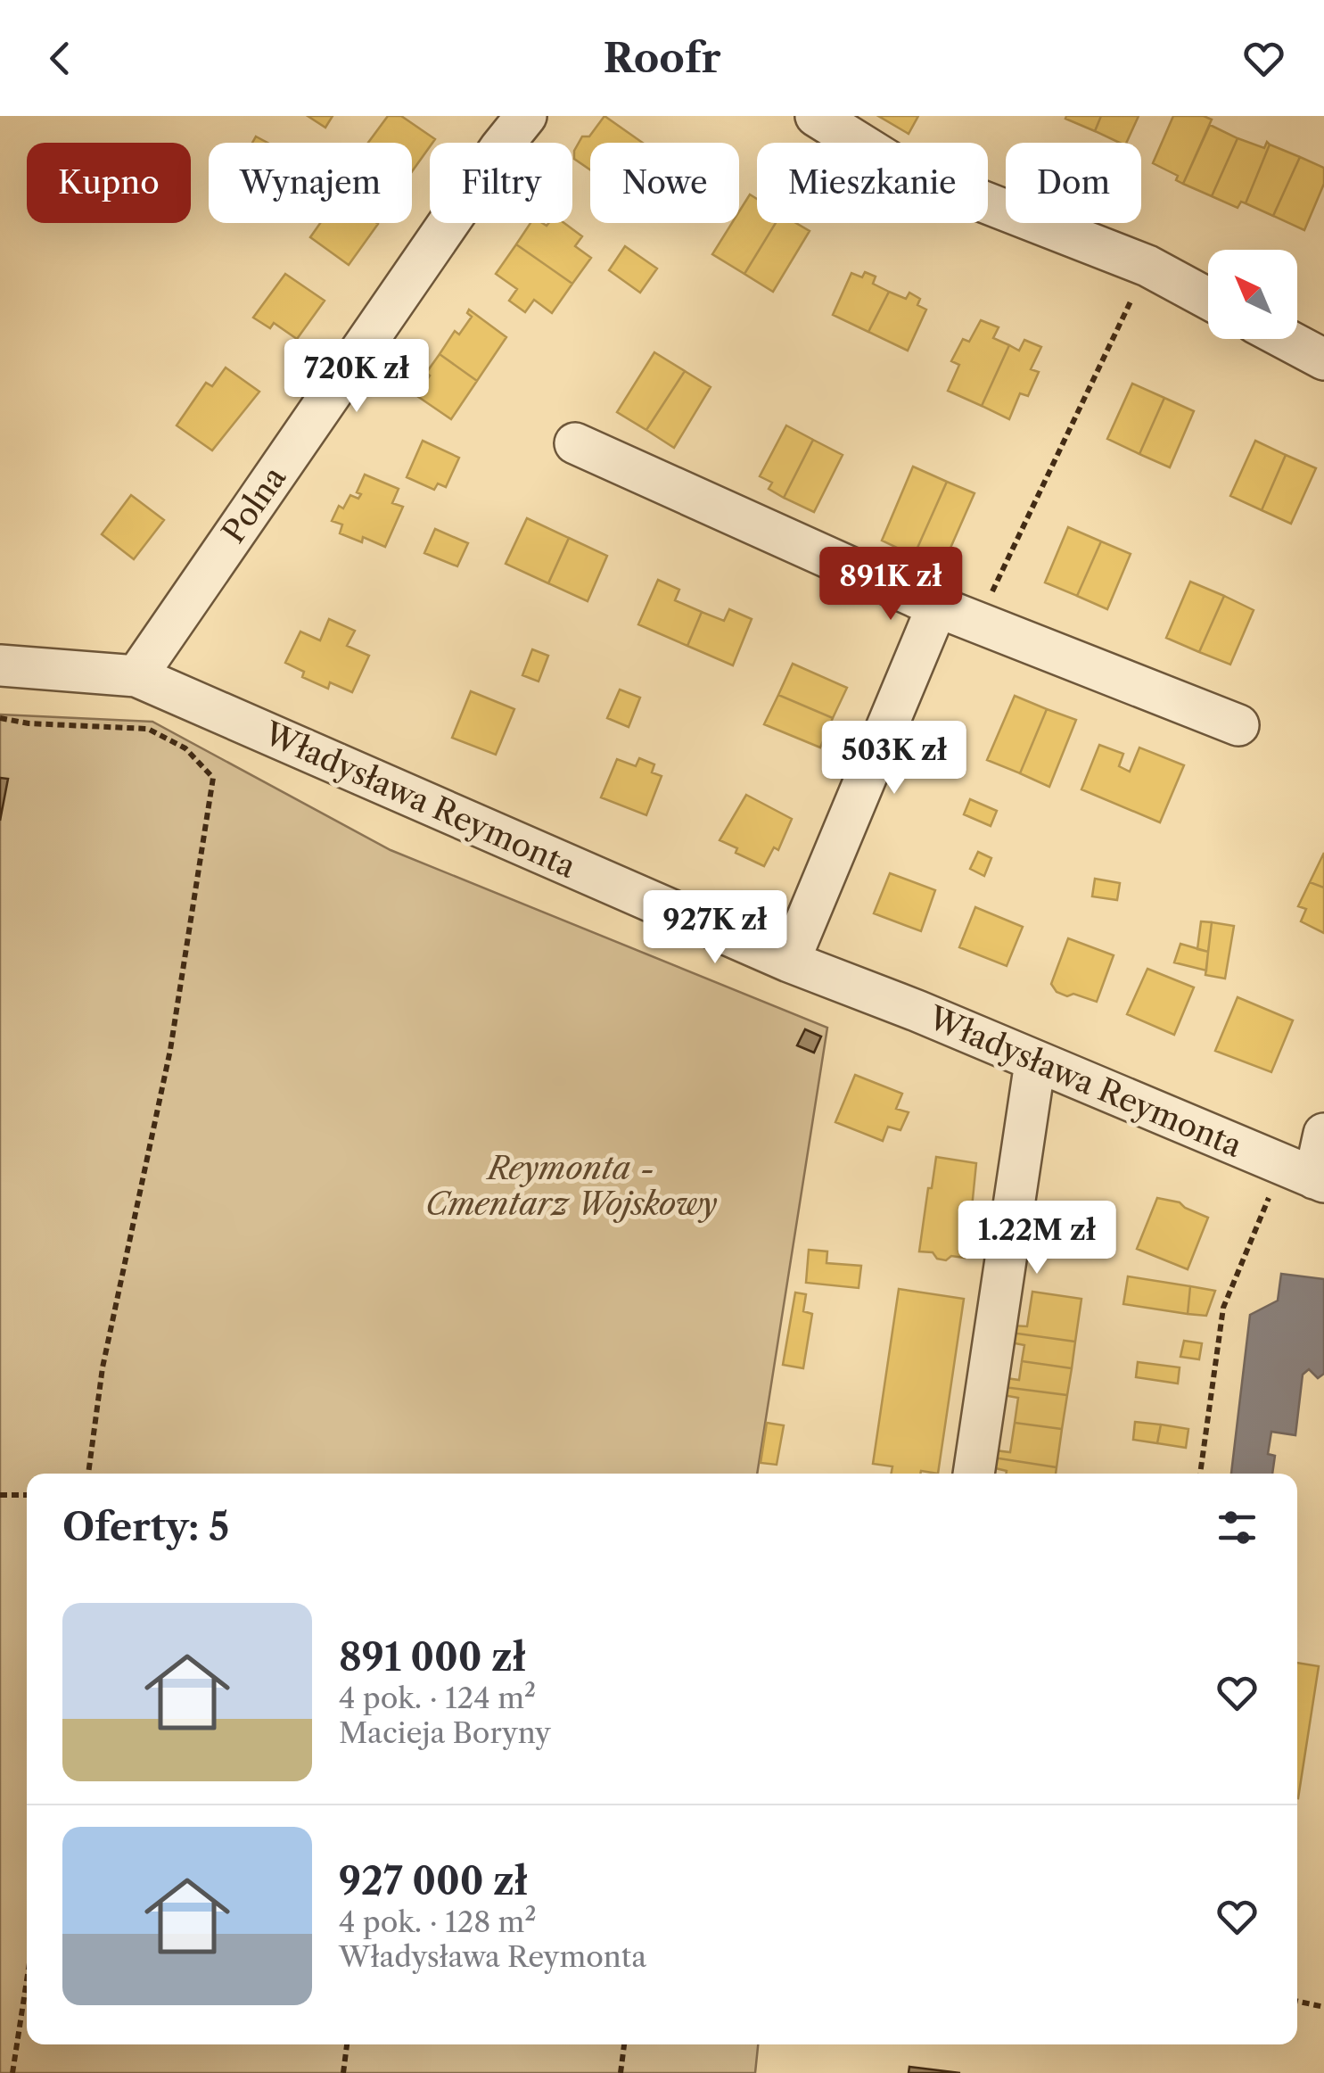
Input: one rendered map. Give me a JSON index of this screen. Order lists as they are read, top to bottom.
{
  "streets": {
    "street": ["Polna", "Władysława Reymonta"]
  },
  "crossings": [
    ["Polna", "Władysława Reymonta"]
  ],
  "parks": ["Reymonta - Cmentarz Wojskowy"],
  "north": "top left",
  "page": {
    "header": "Roofr",
    "chip": [
      "Kupno",
      "Wynajem",
      "Filtry",
      "Nowe",
      "Mieszkanie",
      "Dom"
    ],
    "price": [
      "720K zł",
      "891K zł",
      "503K zł",
      "927K zł",
      "1.22M zł"
    ],
    "heading": "Oferty: 5",
    "list": [
      {
        "name": "891 000 zł",
        "note": "4 pok. · 124 m² · Macieja Boryny"
      },
      {
        "name": "927 000 zł",
        "note": "4 pok. · 128 m² · Władysława Reymonta"
      }
    ]
  }
}
